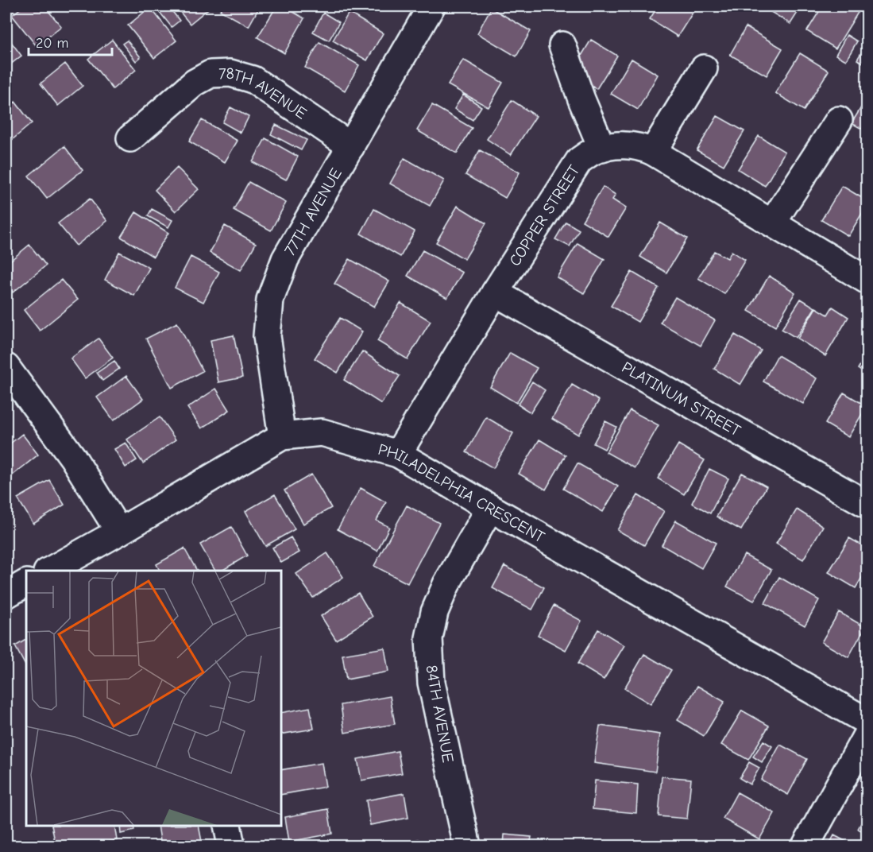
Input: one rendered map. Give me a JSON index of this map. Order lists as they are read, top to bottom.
{
  "streets": {
    "street": [
      "78TH AVENUE",
      "77TH AVENUE",
      "COPPER STREET",
      "PLATINUM STREET",
      "PHILADELPHIA CRESCENT",
      "84TH AVENUE"
    ]
  },
  "crossings": [
    ["78TH AVENUE", "77TH AVENUE"],
    ["77TH AVENUE", "PHILADELPHIA CRESCENT"],
    ["COPPER STREET", "PLATINUM STREET"],
    ["COPPER STREET", "PHILADELPHIA CRESCENT"],
    ["PHILADELPHIA CRESCENT", "84TH AVENUE"]
  ],
  "scale_bar": "20 m"
}
